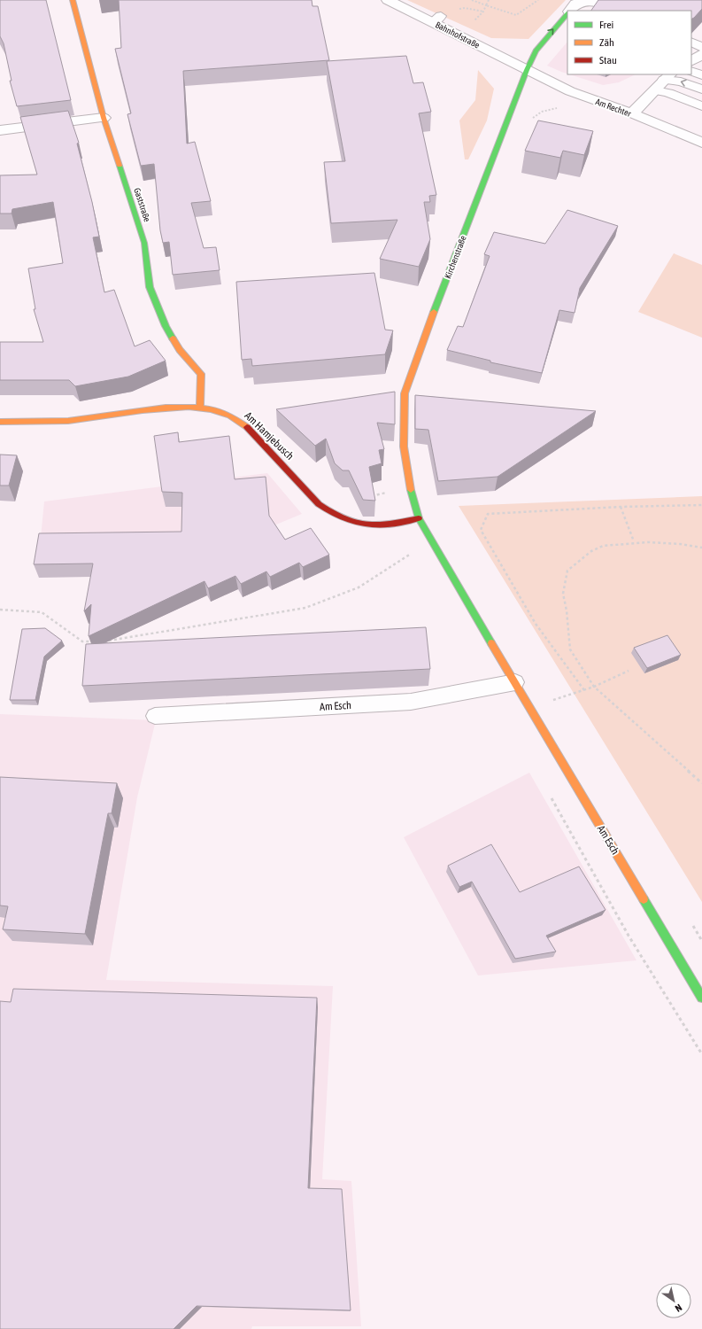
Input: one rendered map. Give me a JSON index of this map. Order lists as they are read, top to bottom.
{
  "streets": {
    "street": [
      "Bahnhofstraße",
      "Am Rechter",
      "Gaststraße",
      "Kirchenstraße",
      "Am Hamjebusch",
      "Am Esch"
    ]
  },
  "crossings": [
    ["Bahnhofstraße", "Am Rechter"],
    ["Bahnhofstraße", "Kirchenstraße"],
    ["Am Rechter", "Kirchenstraße"],
    ["Gaststraße", "Am Hamjebusch"],
    ["Kirchenstraße", "Am Hamjebusch"],
    ["Kirchenstraße", "Am Esch"],
    ["Am Hamjebusch", "Am Esch"]
  ],
  "legend": ["Frei", "Zäh", "Stau"],
  "north": "bottom right"
}
